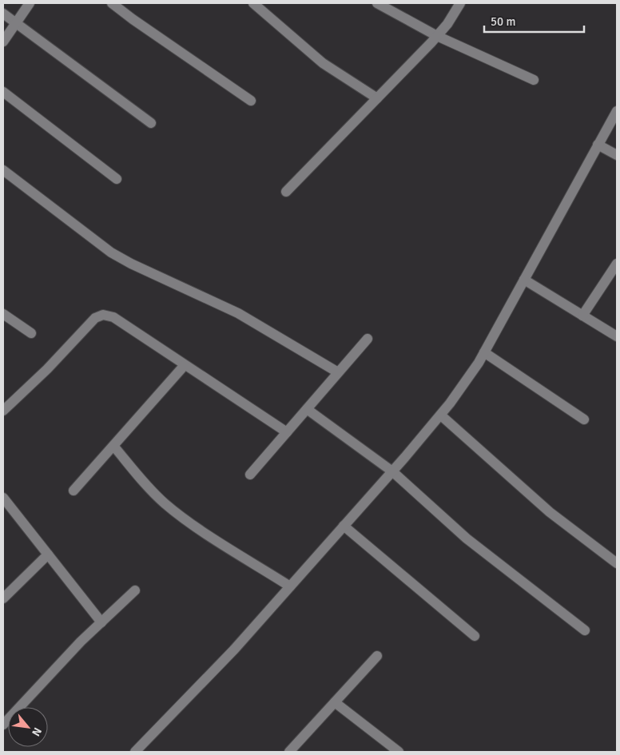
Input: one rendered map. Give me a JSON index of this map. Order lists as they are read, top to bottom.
{
  "scale_bar": "50 m",
  "north": "bottom right"
}
